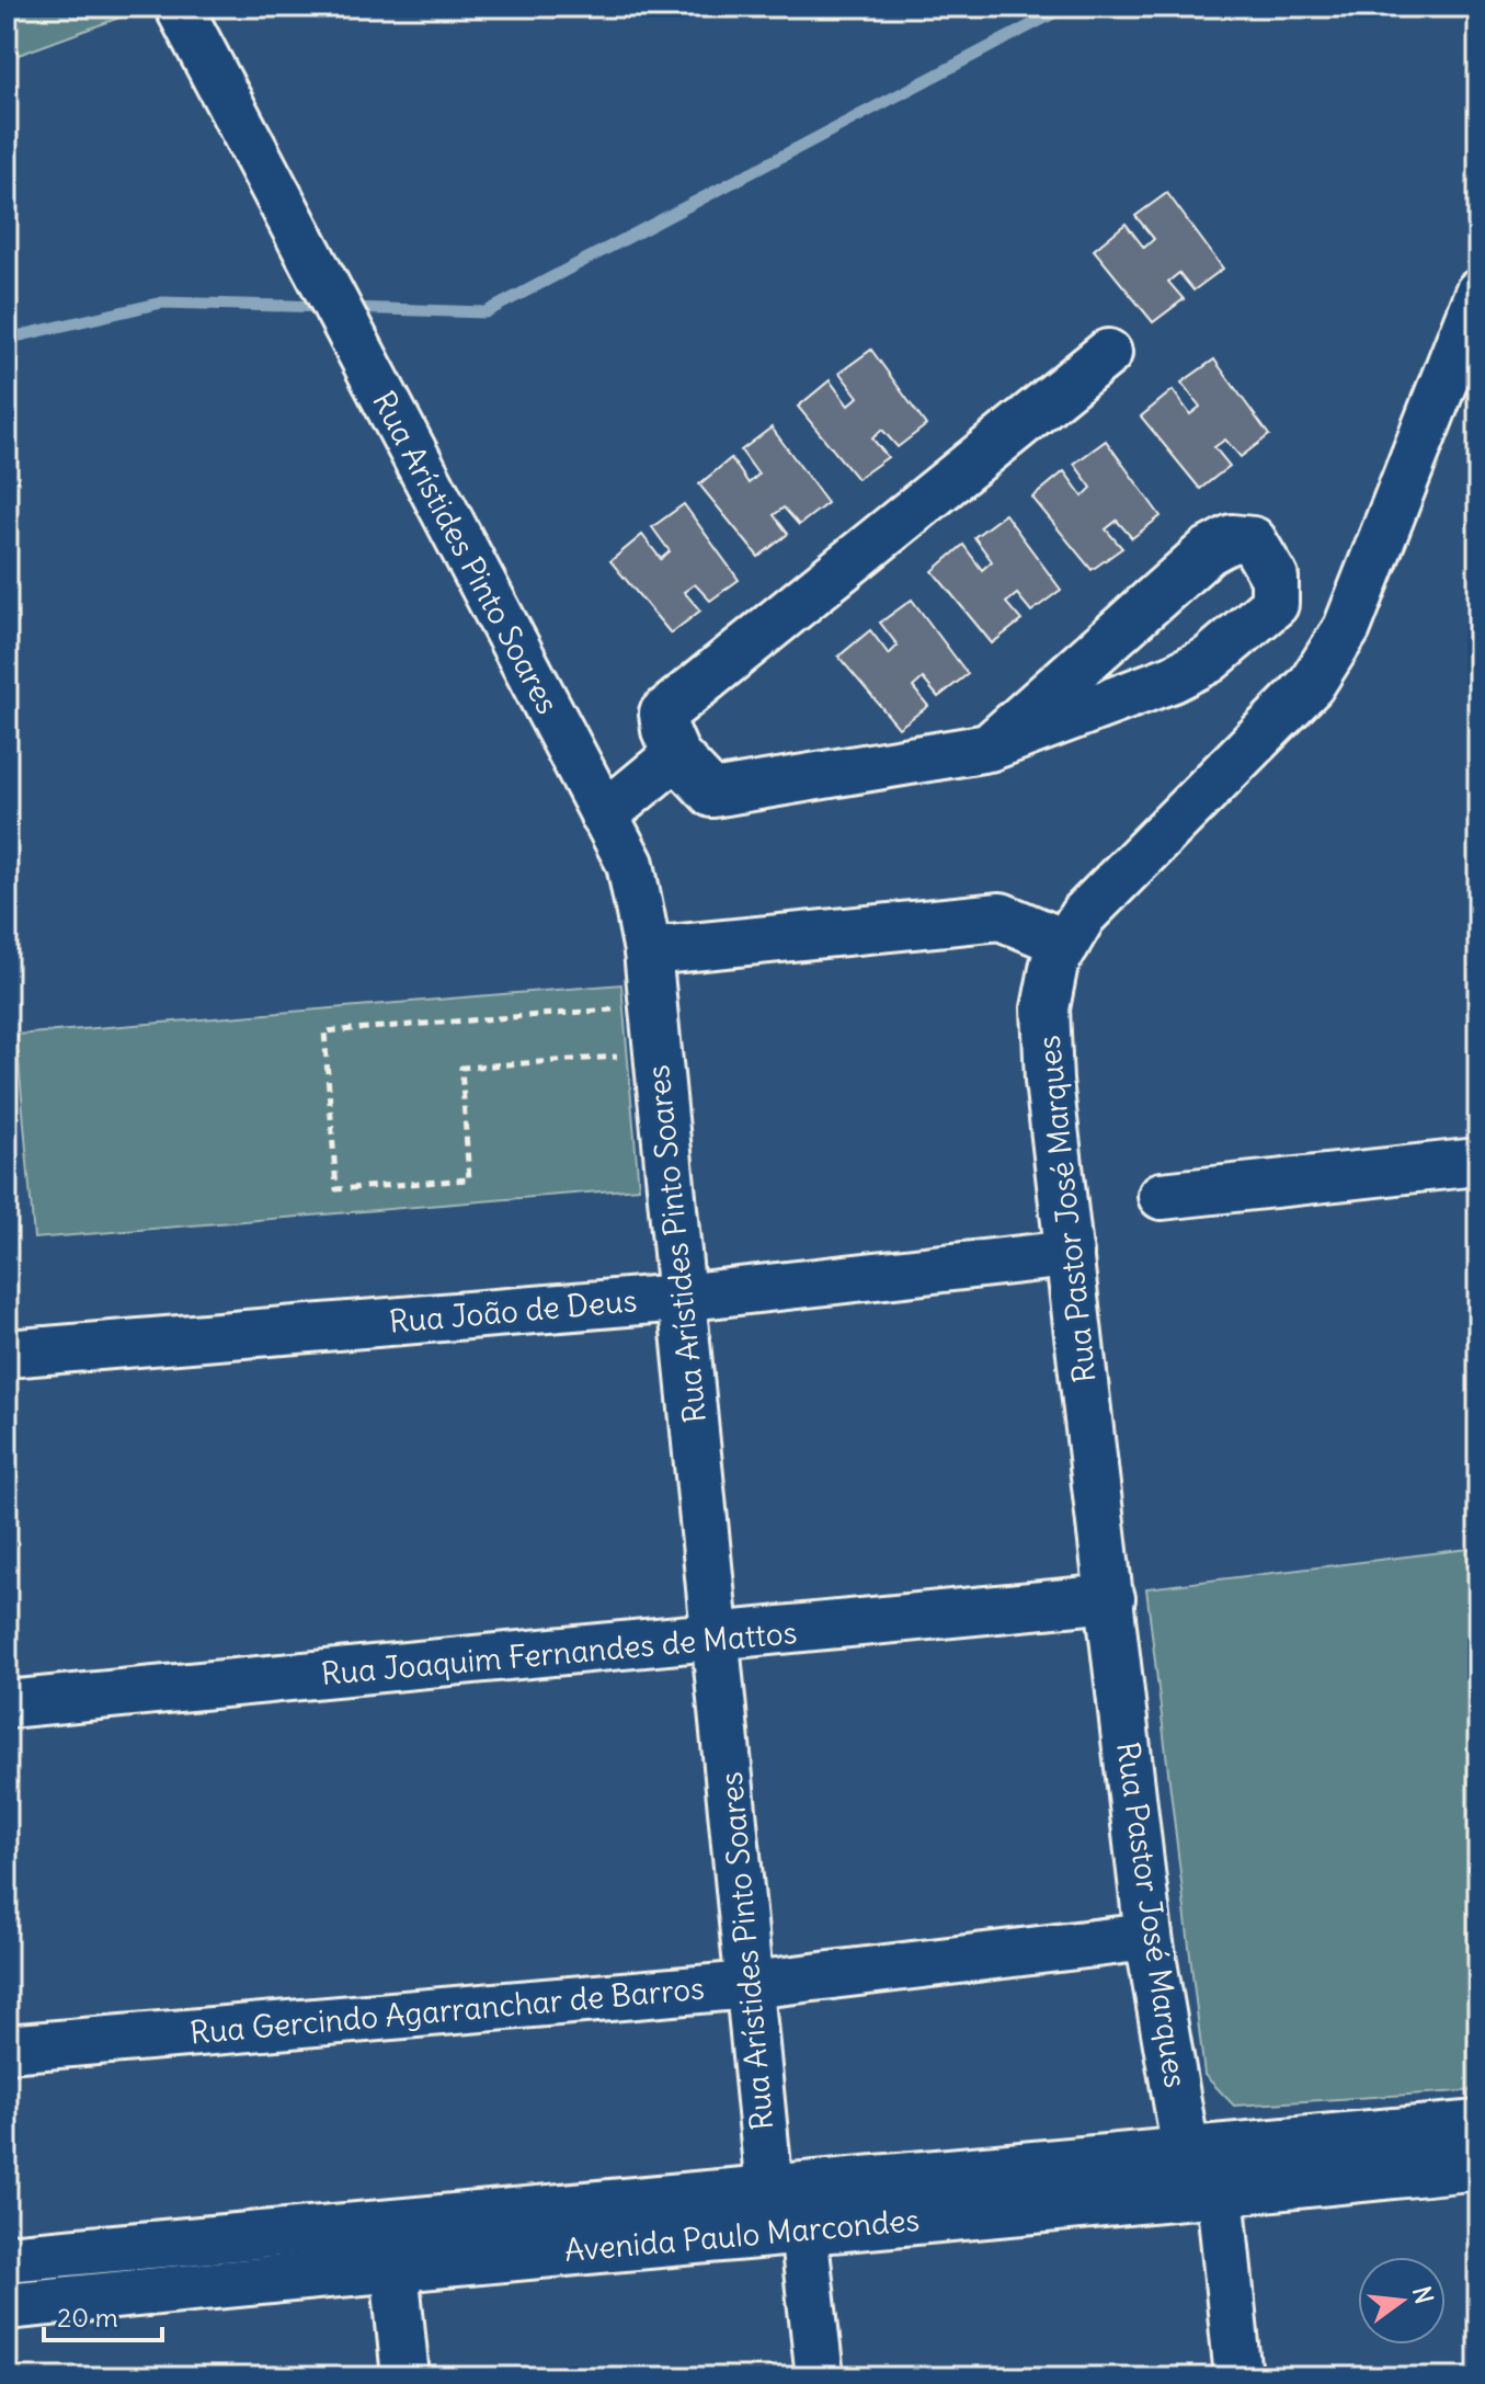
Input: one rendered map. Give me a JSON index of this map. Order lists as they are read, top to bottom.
{
  "streets": {
    "street": [
      "Rua Arístides Pinto Soares",
      "Rua Pastor José Marques",
      "Rua João de Deus",
      "Rua Joaquim Fernandes de Mattos",
      "Rua Gercindo Agarranchar de Barros",
      "Avenida Paulo Marcondes"
    ]
  },
  "crossings": [
    ["Rua Arístides Pinto Soares", "Rua João de Deus"],
    ["Rua Arístides Pinto Soares", "Rua Joaquim Fernandes de Mattos"],
    ["Rua Arístides Pinto Soares", "Rua Gercindo Agarranchar de Barros"],
    ["Rua Arístides Pinto Soares", "Avenida Paulo Marcondes"],
    ["Rua Pastor José Marques", "Rua João de Deus"],
    ["Rua Pastor José Marques", "Rua Joaquim Fernandes de Mattos"],
    ["Rua Pastor José Marques", "Rua Gercindo Agarranchar de Barros"],
    ["Rua Pastor José Marques", "Avenida Paulo Marcondes"]
  ],
  "scale_bar": "20 m",
  "north": "right"
}
